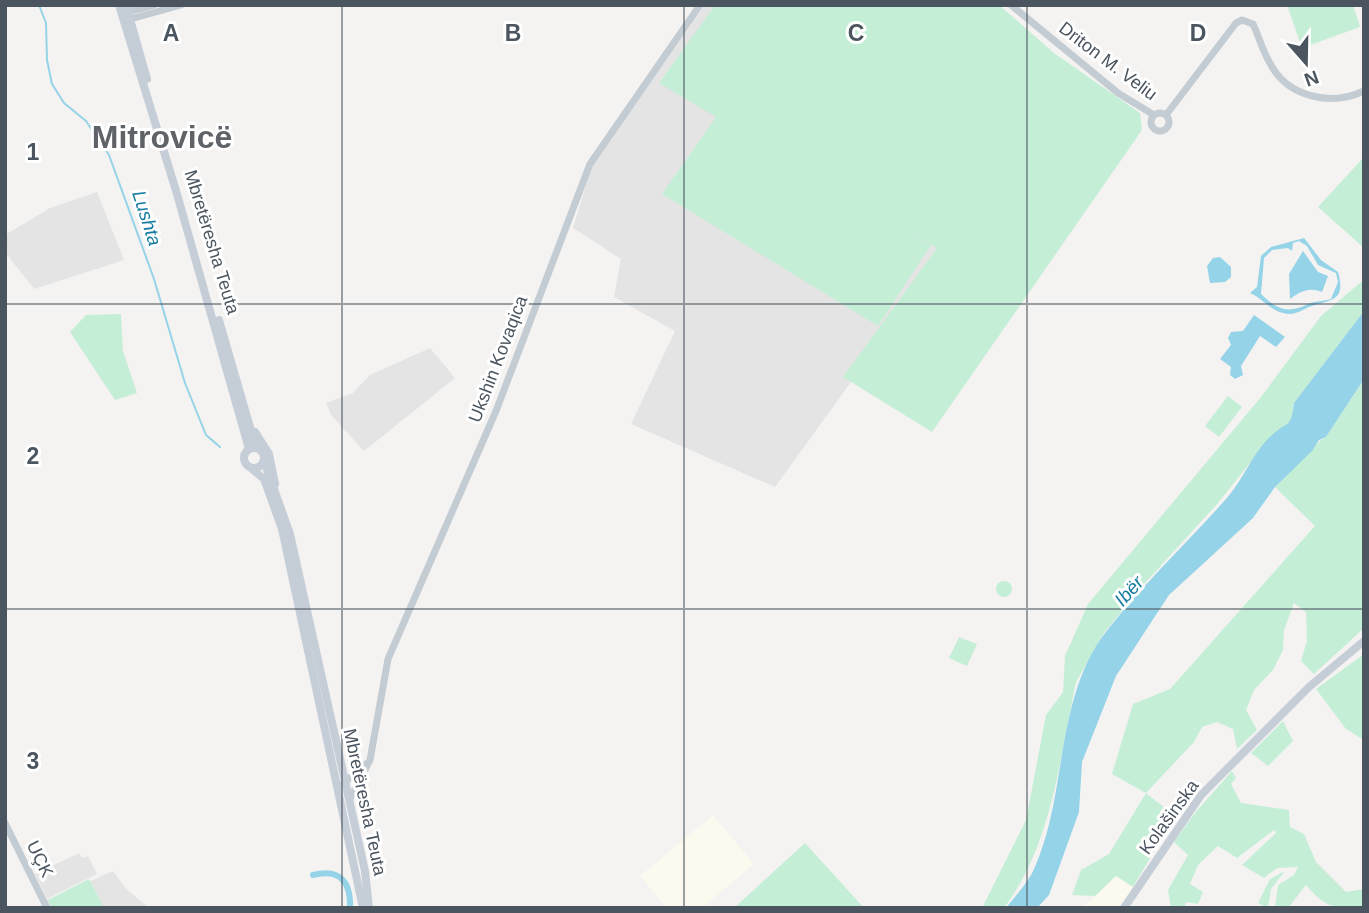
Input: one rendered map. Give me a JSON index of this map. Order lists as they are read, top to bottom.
{
  "streets": {
    "main road": ["Mbretëresha Teuta", "Kolašinska"],
    "street": ["Driton M. Veliu", "Ukshin Kovaqica", "UÇK"]
  },
  "crossings": [
    ["Mbretëresha Teuta", "Ukshin Kovaqica"]
  ],
  "districts": ["Mitrovicë"],
  "water": ["Lushta", "Ibër"],
  "north": "bottom",
  "grid": {
    "columns": [
      "A",
      "B",
      "C",
      "D"
    ],
    "rows": ["1", "2", "3"]
  }
}
